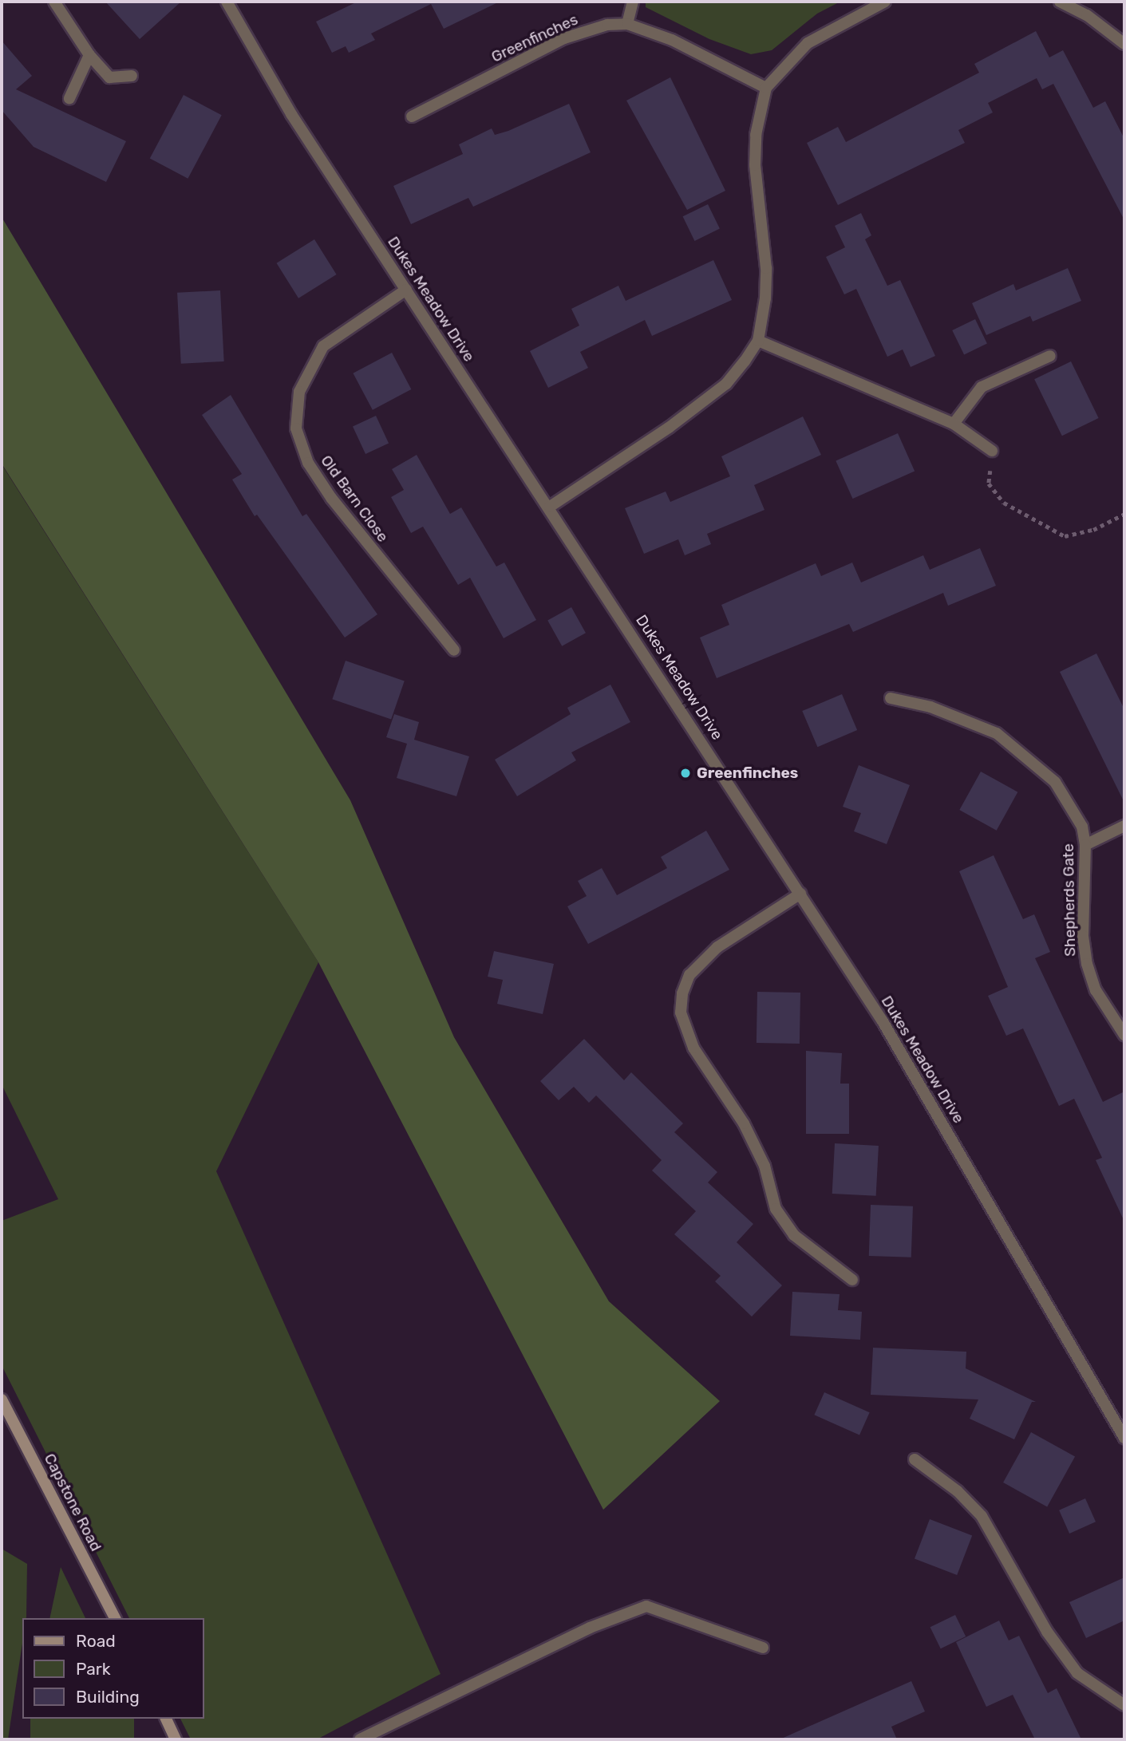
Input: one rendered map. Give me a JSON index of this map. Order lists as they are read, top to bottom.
{
  "streets": {
    "street": [
      "Greenfinches",
      "Dukes Meadow Drive",
      "Old Barn Close",
      "Shepherds Gate",
      "Capstone Road"
    ]
  },
  "crossings": [
    ["Dukes Meadow Drive", "Old Barn Close"]
  ],
  "places": ["Greenfinches"],
  "legend": ["Road", "Park", "Building"]
}
